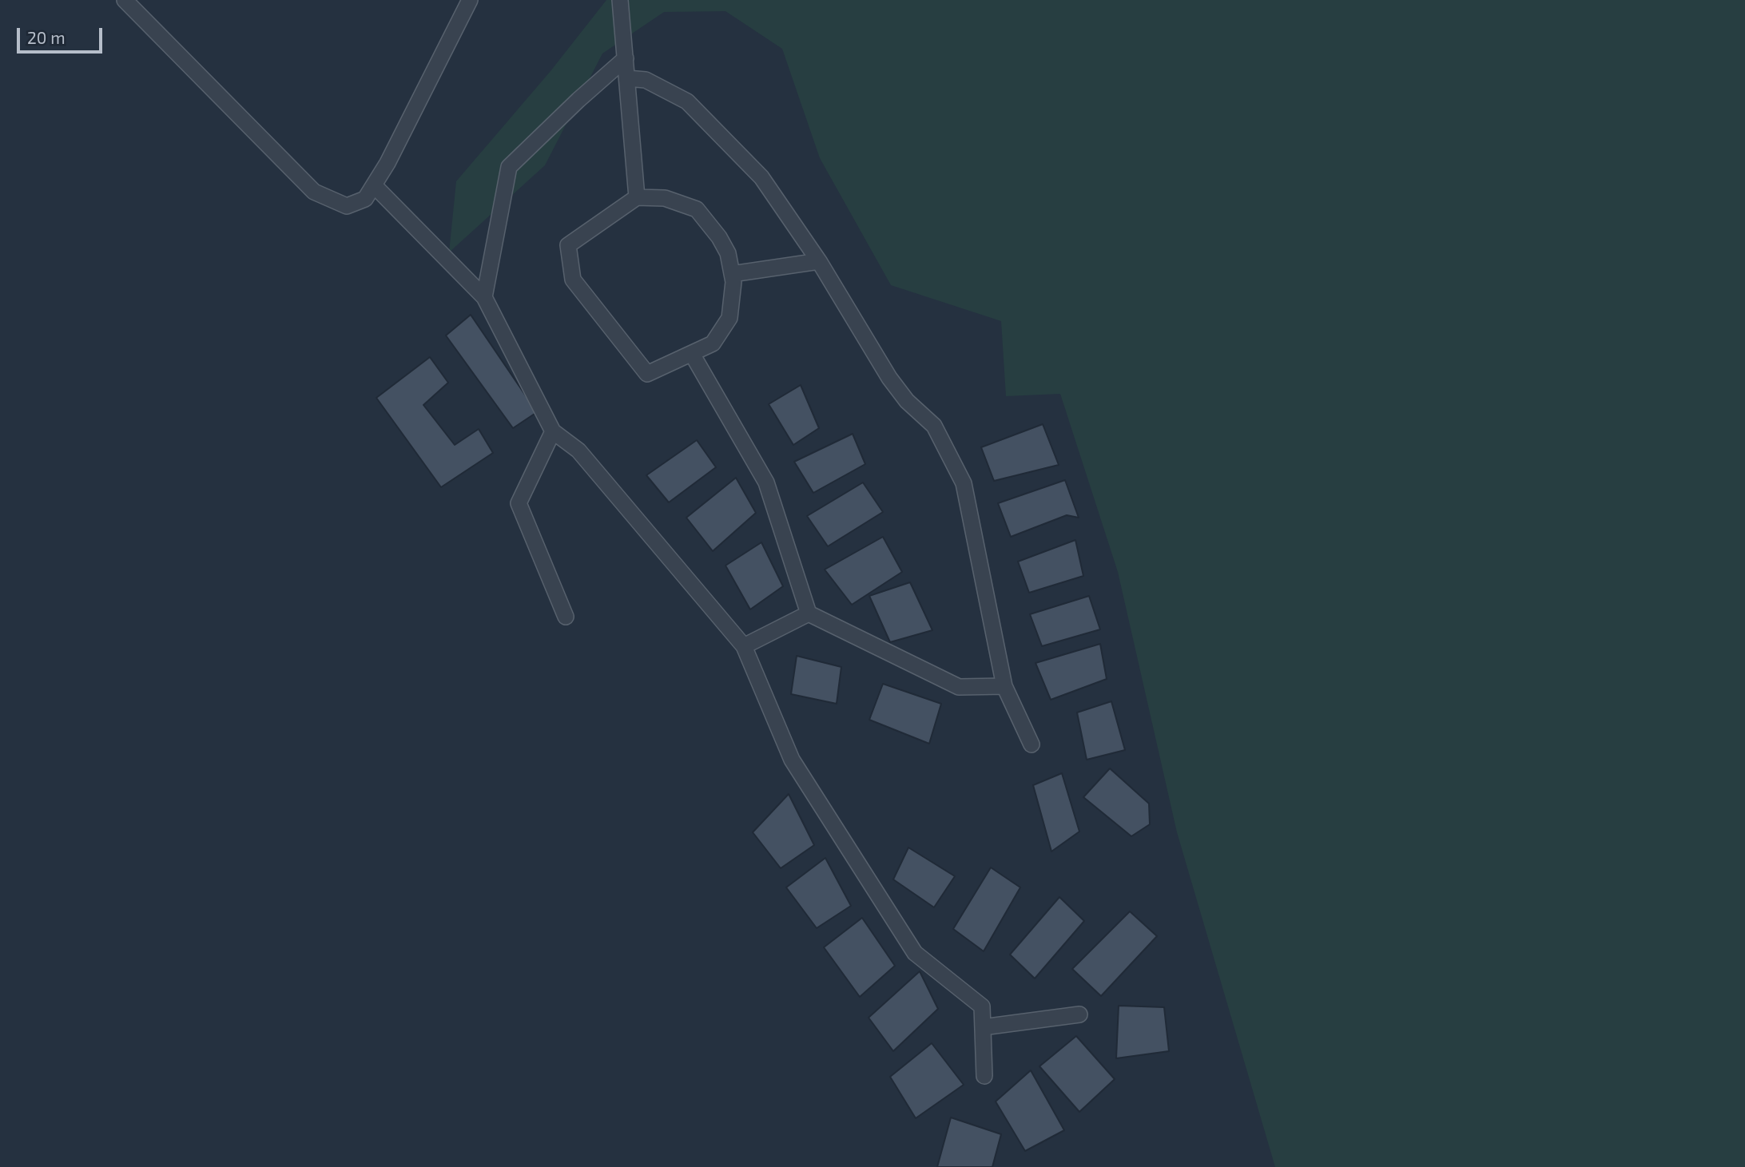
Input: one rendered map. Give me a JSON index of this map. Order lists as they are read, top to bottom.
{
  "scale_bar": "20 m"
}
